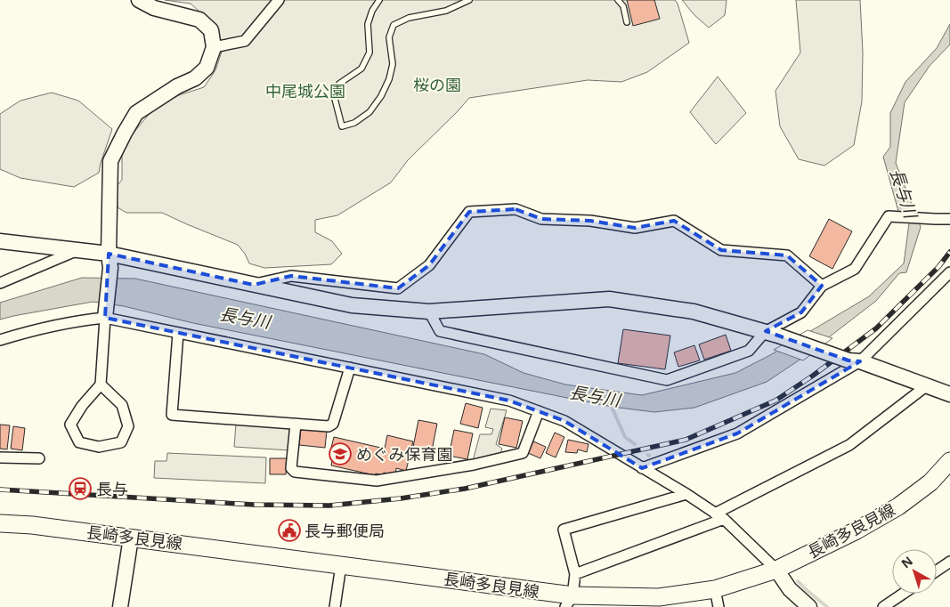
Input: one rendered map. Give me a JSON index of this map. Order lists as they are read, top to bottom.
{
  "streets": {
    "main road": ["長崎多良見線"]
  },
  "water": ["長与川"],
  "parks": ["桜の園", "中尾城公園"],
  "places": {
    "school or university": ["めぐみ保育園"],
    "station": ["長与"],
    "public building": ["長与郵便局"]
  },
  "north": "top left"
}
